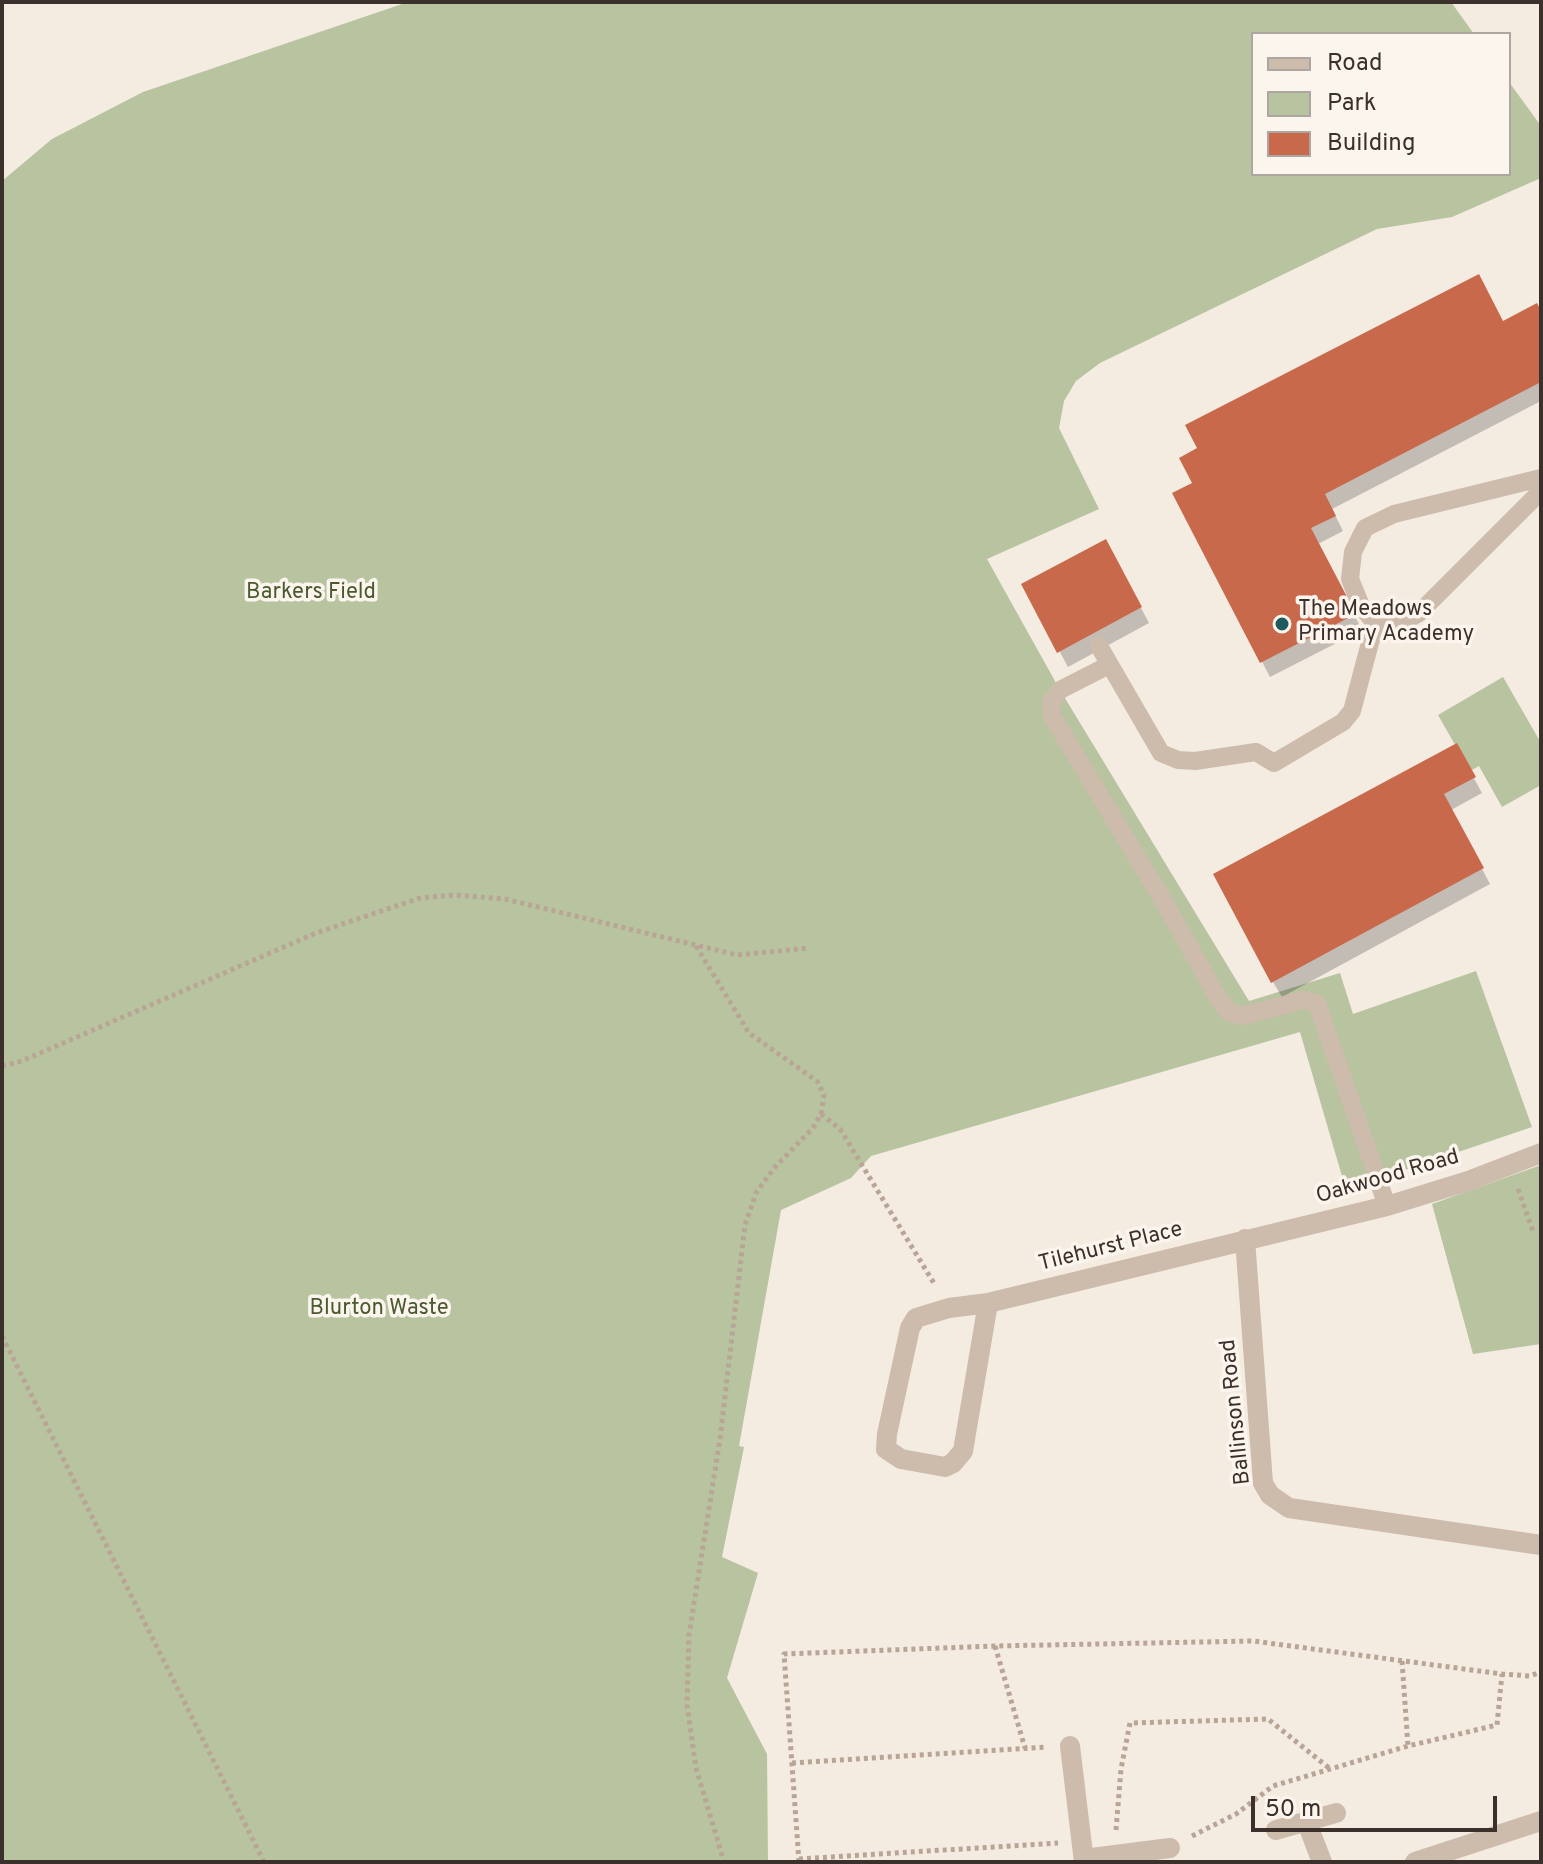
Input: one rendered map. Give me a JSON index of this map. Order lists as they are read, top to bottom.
{
  "streets": {
    "street": ["Oakwood Road", "Tilehurst Place", "Ballinson Road"]
  },
  "crossings": [
    ["Oakwood Road", "Tilehurst Place"],
    ["Oakwood Road", "Ballinson Road"],
    ["Tilehurst Place", "Ballinson Road"]
  ],
  "parks": ["Barkers Field", "Blurton Waste"],
  "places": ["The Meadows Primary Academy"],
  "legend": ["Road", "Park", "Building"],
  "scale_bar": "50 m"
}
